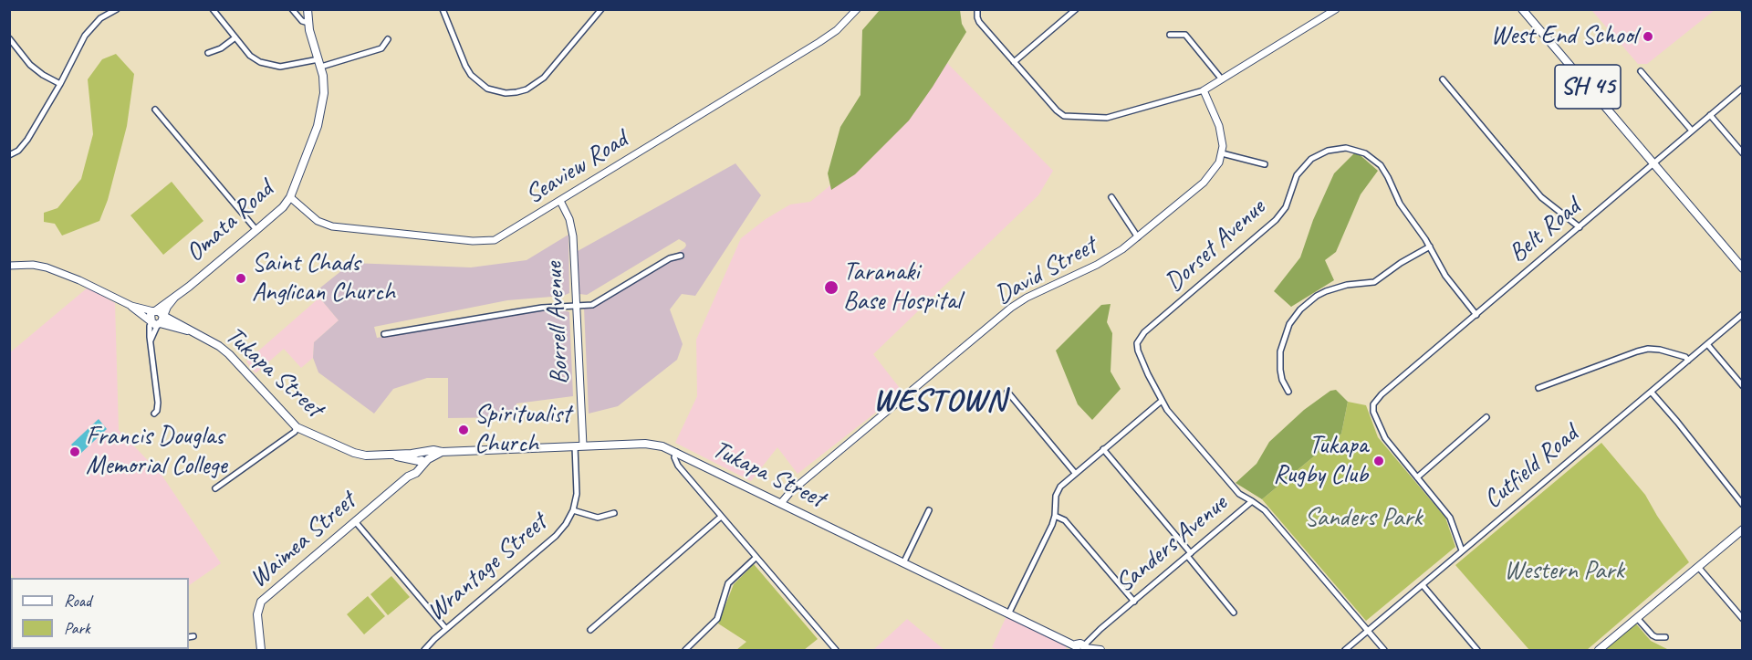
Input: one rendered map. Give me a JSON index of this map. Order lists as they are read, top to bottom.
{
  "streets": {
    "main road": [
      "SH 45",
      "Omata Road",
      "Tukapa Street",
      "Waimea Street"
    ],
    "street": [
      "Seaview Road",
      "Belt Road",
      "Dorset Avenue",
      "David Street",
      "Borrell Avenue",
      "Cutfield Road",
      "Sanders Avenue",
      "Wrantage Street"
    ]
  },
  "crossings": [
    ["SH 45", "Belt Road"],
    ["Seaview Road", "Omata Road"],
    ["Seaview Road", "Borrell Avenue"],
    ["Omata Road", "Tukapa Street"],
    ["Belt Road", "Dorset Avenue"],
    ["Dorset Avenue", "Sanders Avenue"],
    ["David Street", "Tukapa Street"],
    ["Borrell Avenue", "Tukapa Street"],
    ["Borrell Avenue", "Wrantage Street"],
    ["Tukapa Street", "Waimea Street"],
    ["Tukapa Street", "Sanders Avenue"],
    ["Tukapa Street", "Wrantage Street"],
    ["Cutfield Road", "Sanders Avenue"]
  ],
  "districts": ["WESTOWN"],
  "parks": ["Sanders Park", "Western Park"],
  "places": [
    "West End School",
    "Saint Chads Anglican Church",
    "Taranaki Base Hospital",
    "Spiritualist Church",
    "Francis Douglas Memorial College",
    "Tukapa Rugby Club"
  ],
  "legend": ["Road", "Park"]
}
